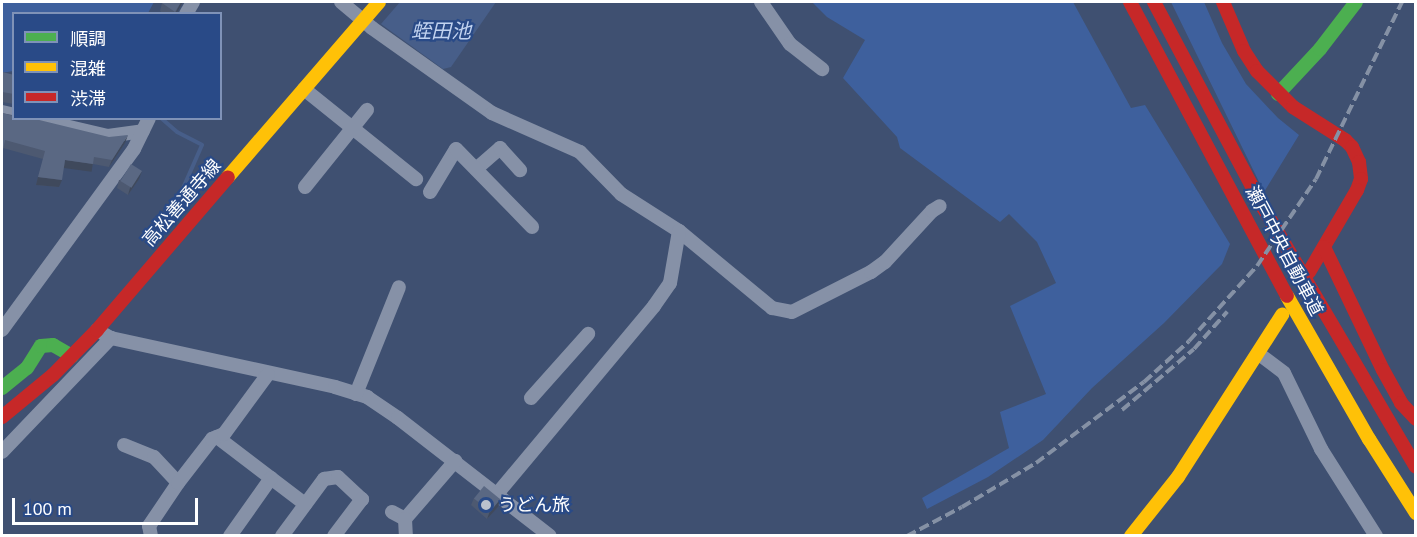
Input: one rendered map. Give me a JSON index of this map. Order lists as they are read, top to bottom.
{
  "streets": {
    "main road": ["高松善通寺線", "瀬戸中央自動車道"]
  },
  "water": ["蛭田池"],
  "places": ["うどん旅"],
  "legend": ["順調", "混雑", "渋滞"],
  "scale_bar": "100 m"
}
